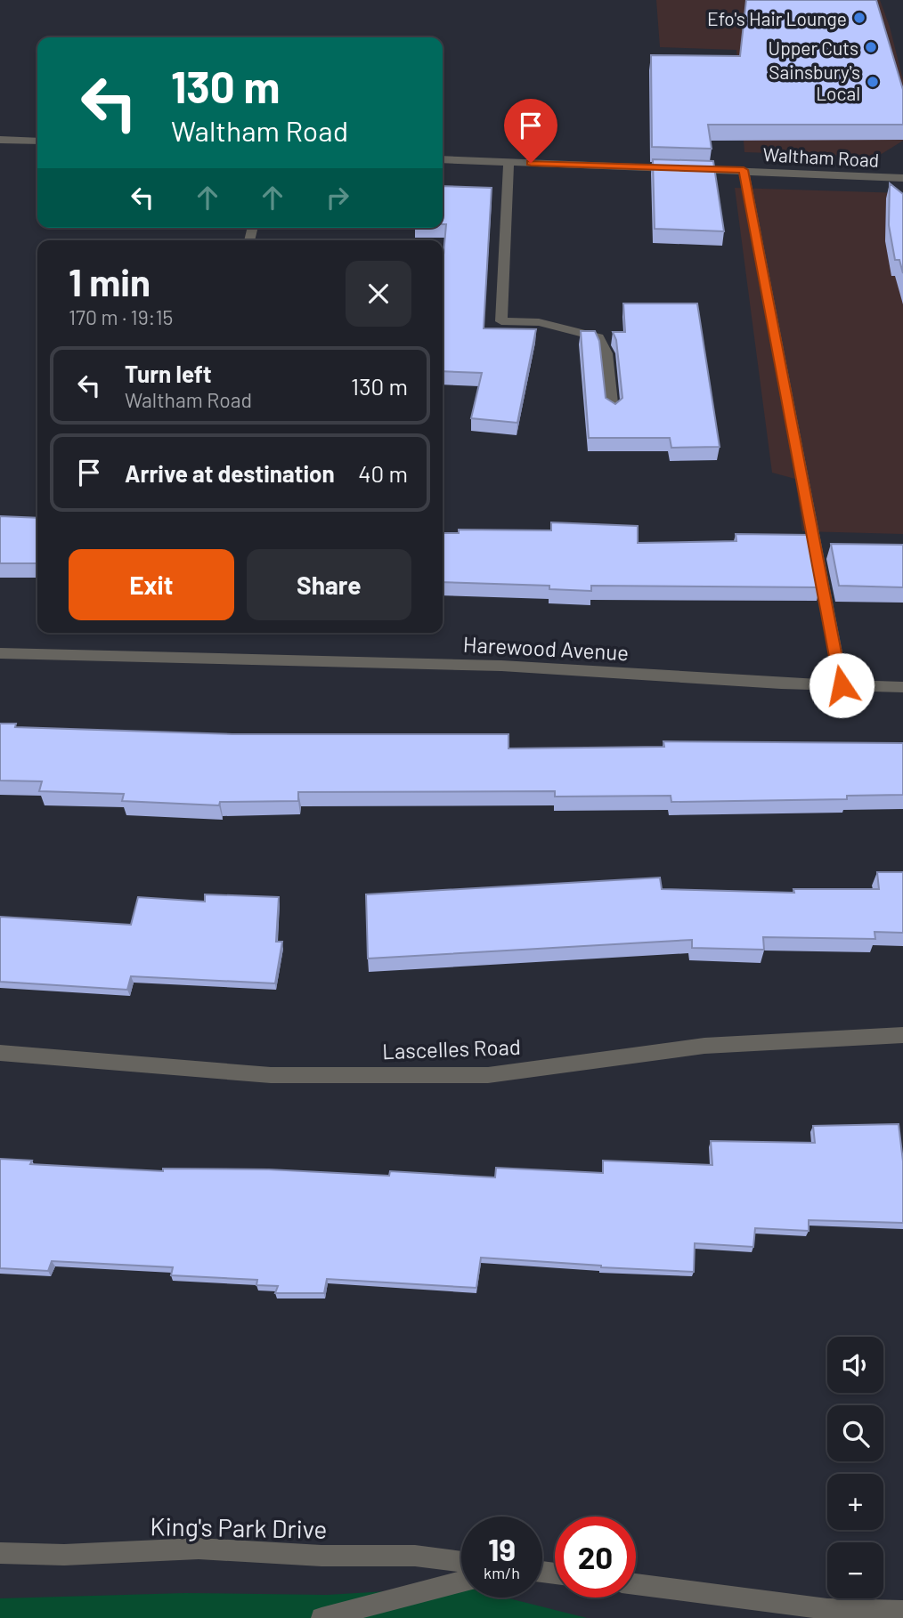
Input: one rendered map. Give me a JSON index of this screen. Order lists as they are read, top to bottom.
{
  "streets": {
    "street": [
      "Waltham Road",
      "Harewood Avenue",
      "Lascelles Road",
      "King's Park Drive"
    ]
  },
  "places": ["Efo's Hair Lounge", "Upper Cuts", "Sainsbury's Local"],
  "page": {
    "turn": ["130 m", "Waltham Road"],
    "heading": ["1 min", "170 m · 19:15"],
    "list": [
      {
        "name": "Turn left",
        "note": "Waltham Road",
        "value": "130 m"
      },
      {
        "name": "Arrive at destination",
        "value": "40 m"
      }
    ],
    "buttons": ["Exit", "Share"],
    "map_buttons": ["+", "−"],
    "speed": "19 km/h",
    "limit": "20"
  }
}
